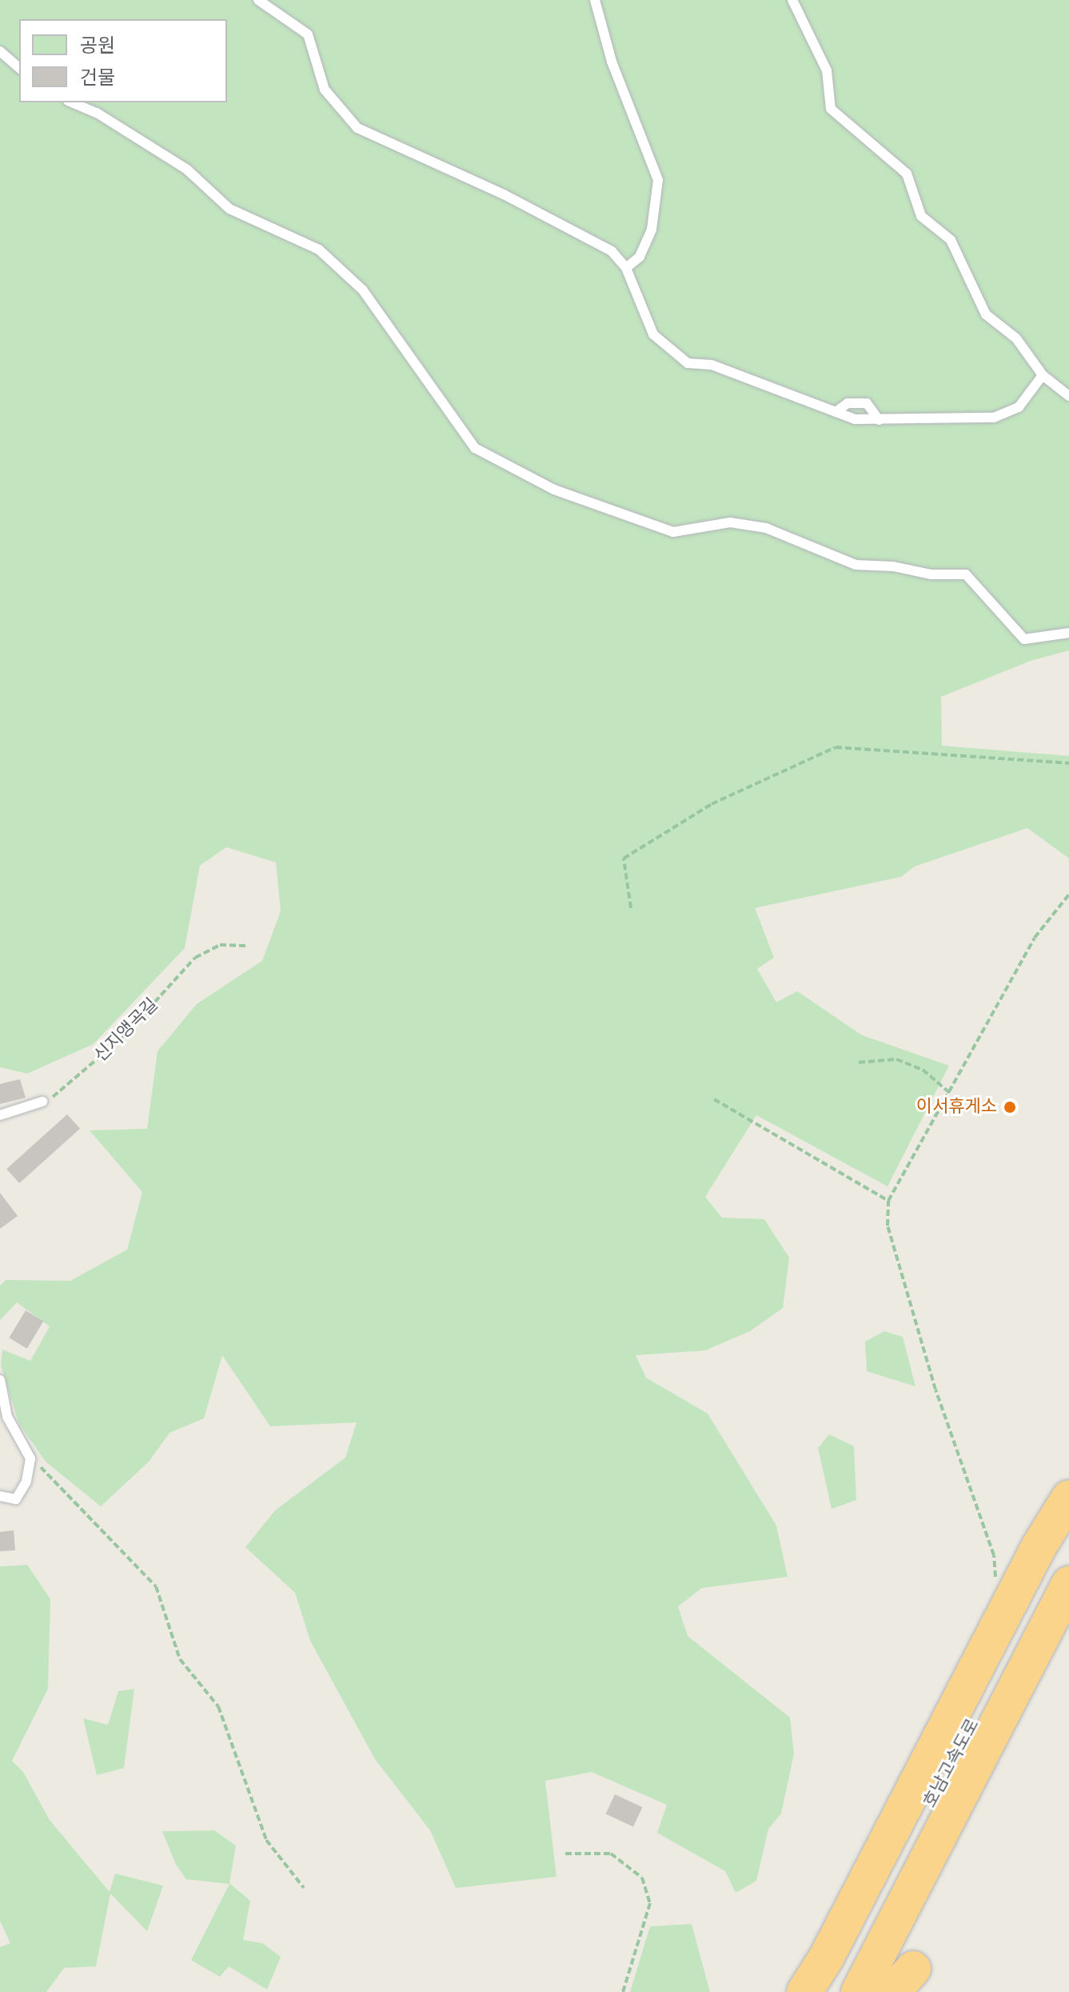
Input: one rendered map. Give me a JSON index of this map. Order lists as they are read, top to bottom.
{
  "streets": {
    "highway": ["호남고속도로"],
    "path": ["신지앵곡길"]
  },
  "places": ["이서휴게소"],
  "legend": ["공원", "건물"]
}
